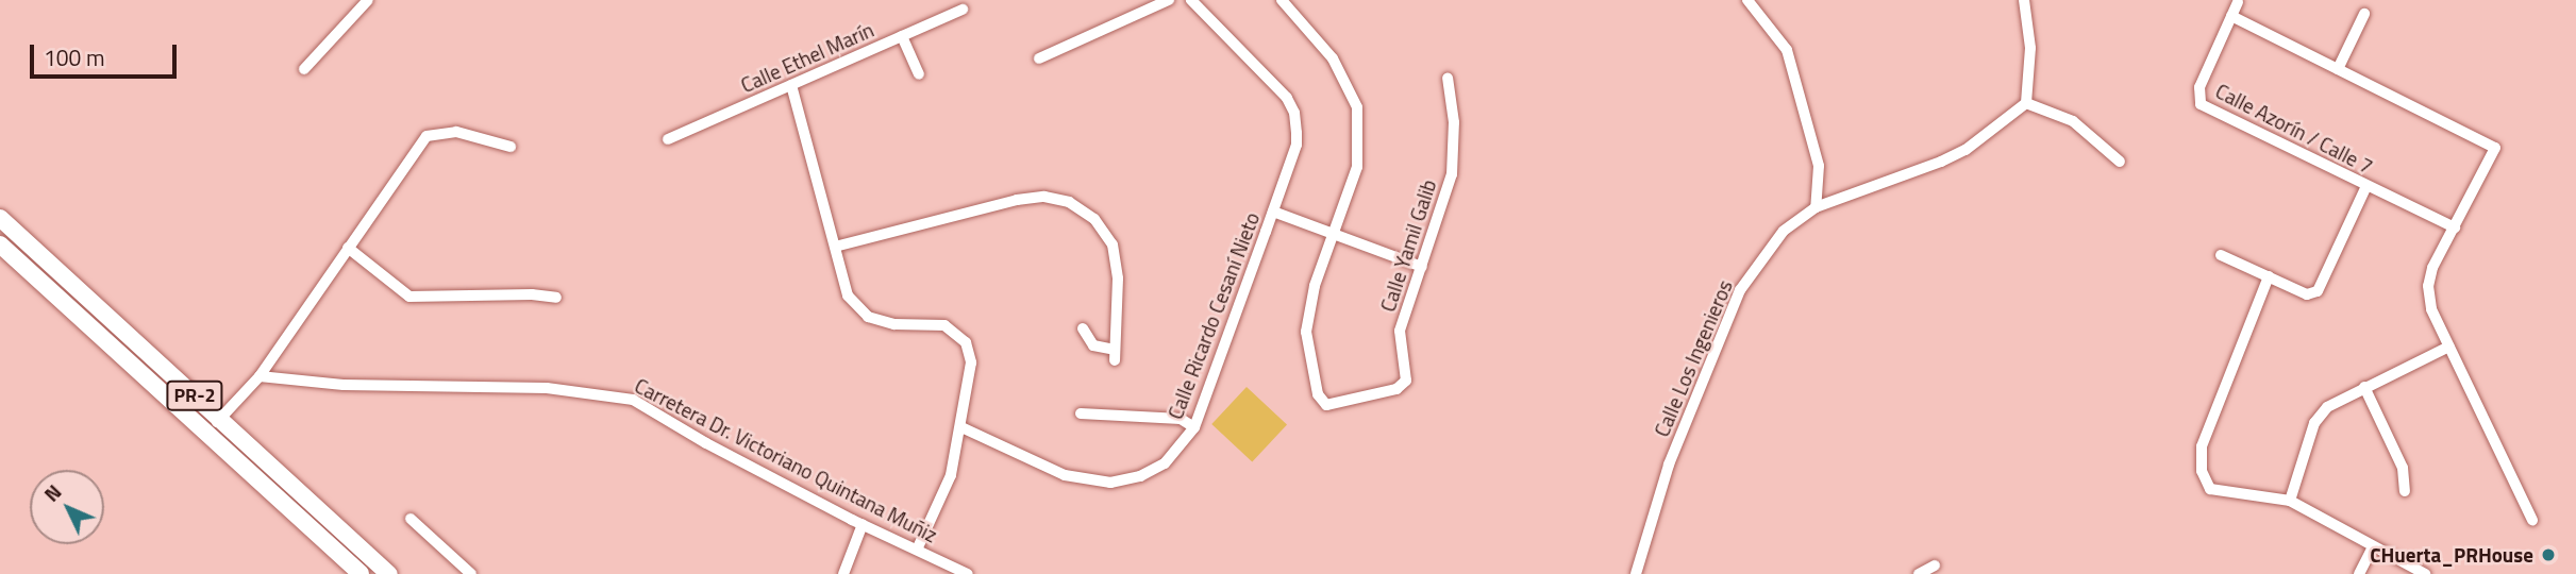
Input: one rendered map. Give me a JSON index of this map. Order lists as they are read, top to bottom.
{
  "streets": {
    "highway": ["PR-2"],
    "street": [
      "Calle Ethel Marín",
      "Calle Azorín / Calle 7",
      "Calle Yamil Galib",
      "Calle Ricardo Cesaní Nieto",
      "Calle Los Ingenieros",
      "Carretera Dr. Victoriano Quintana Muñiz"
    ]
  },
  "places": ["CHuerta_PRHouse"],
  "scale_bar": "100 m",
  "north": "top left"
}
